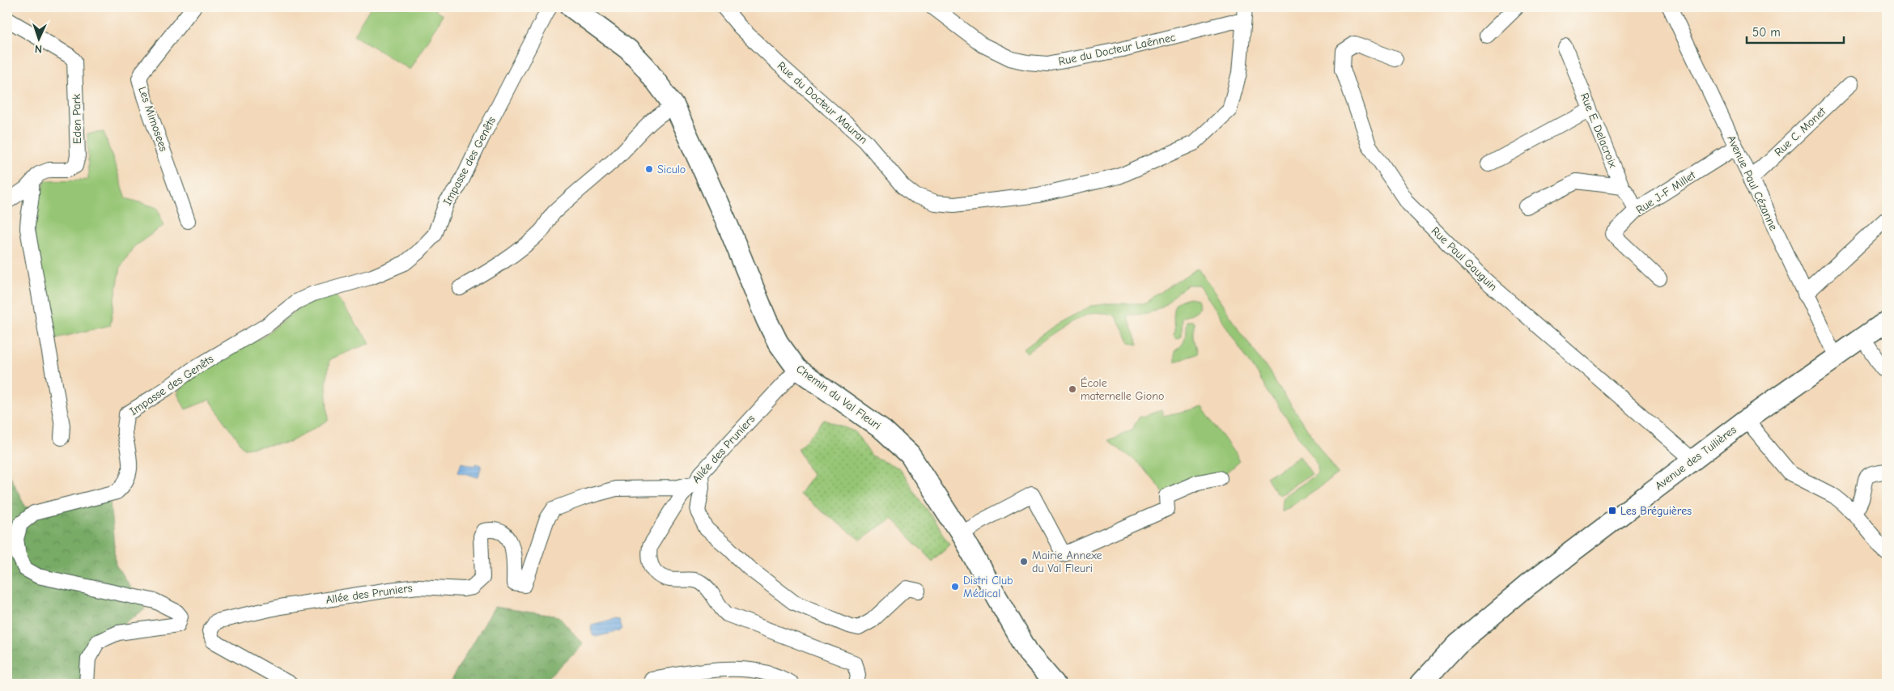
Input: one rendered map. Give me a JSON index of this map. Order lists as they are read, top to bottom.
{
  "streets": {
    "street": [
      "Rue du Docteur Laënnec",
      "Rue du Docteur Mauran",
      "Eden Park",
      "Les Mimosees",
      "Rue E. Delacroix",
      "Rue C. Monet",
      "Impasse des Genêts",
      "Avenue Paul Cézanne",
      "Rue J-F Millet",
      "Rue Paul Gauguin",
      "Chemin du Val Fleuri",
      "Allée des Pruniers",
      "Avenue des Tuilières"
    ]
  },
  "crossings": [
    ["Rue du Docteur Laënnec", "Rue du Docteur Mauran"],
    ["Rue E. Delacroix", "Rue J-F Millet"],
    ["Rue C. Monet", "Avenue Paul Cézanne"],
    ["Avenue Paul Cézanne", "Rue J-F Millet"],
    ["Avenue Paul Cézanne", "Avenue des Tuilières"],
    ["Rue Paul Gauguin", "Avenue des Tuilières"],
    ["Chemin du Val Fleuri", "Allée des Pruniers"]
  ],
  "places": {
    "other": [
      "Siculo",
      "École maternelle Giono",
      "Mairie Annexe du Val Fleuri",
      "Distri Club Médical"
    ],
    "transit": ["Les Bréguières"]
  },
  "scale_bar": "50 m",
  "north": "bottom"
}
